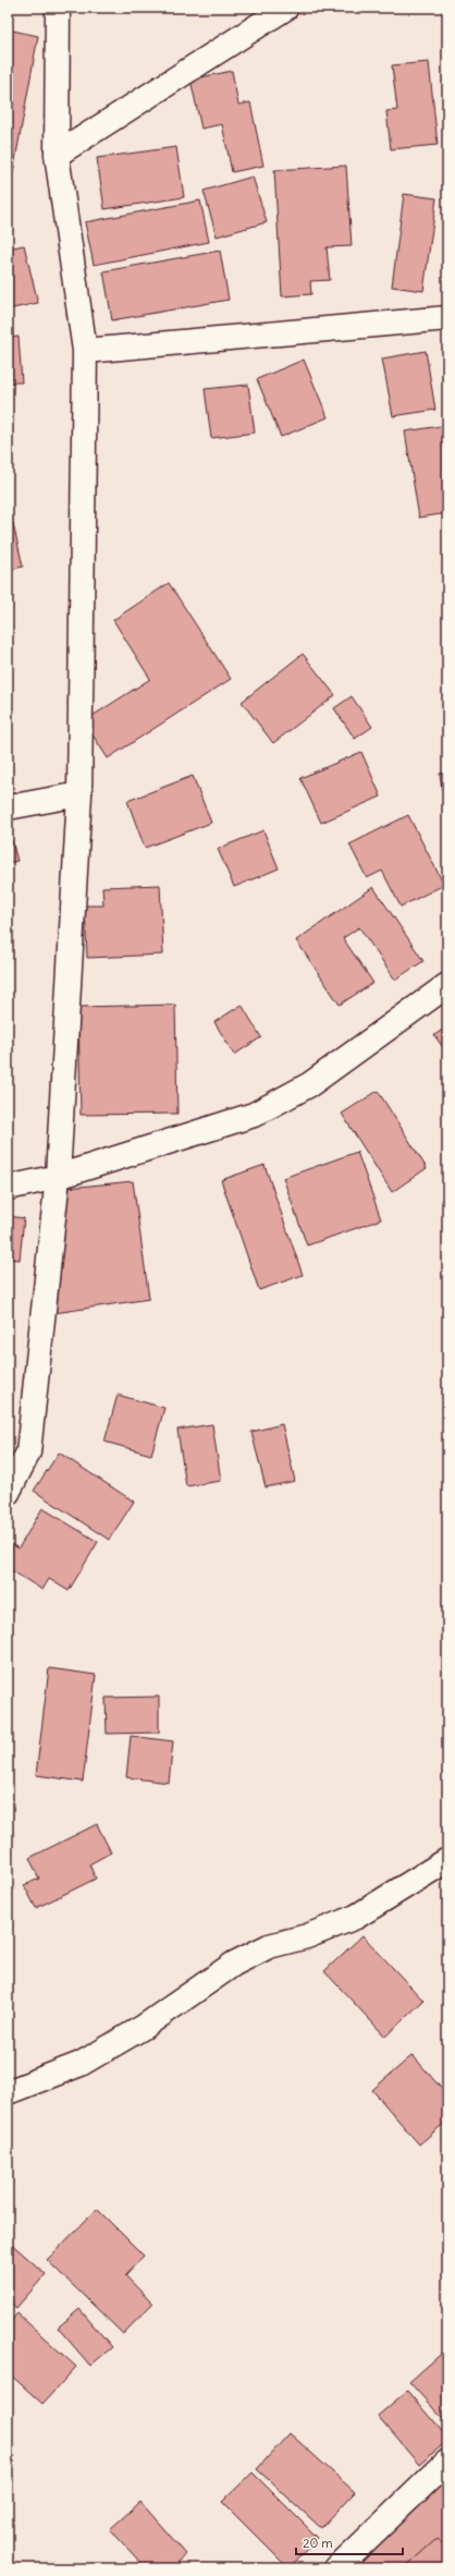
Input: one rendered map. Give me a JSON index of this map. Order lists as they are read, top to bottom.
{
  "scale_bar": "20 m"
}
